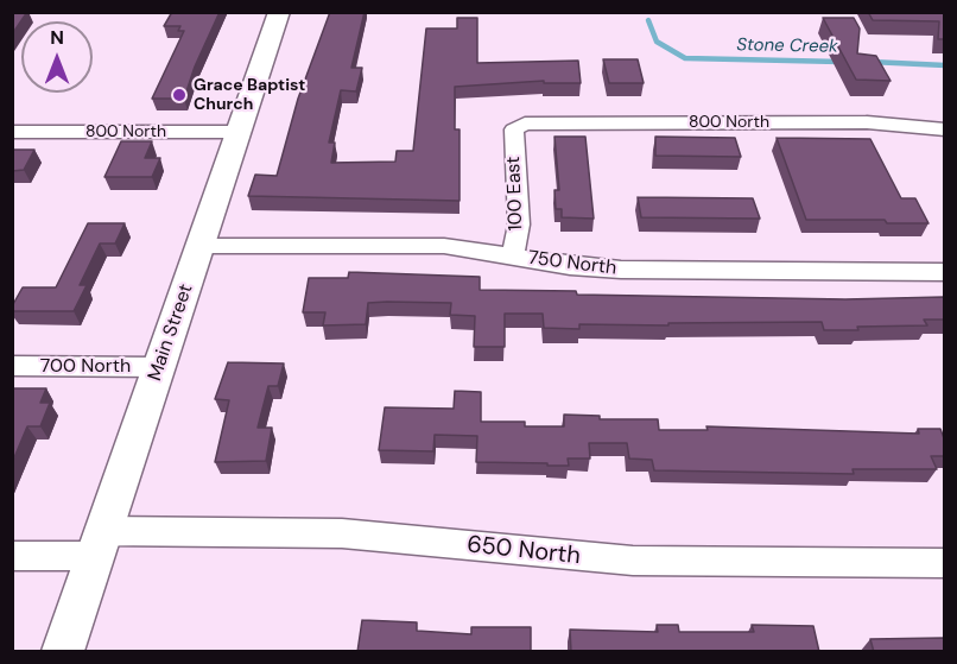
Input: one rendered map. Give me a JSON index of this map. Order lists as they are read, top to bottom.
{
  "streets": {
    "main road": ["Main Street"],
    "street": [
      "800 North",
      "100 East",
      "750 North",
      "700 North",
      "650 North"
    ]
  },
  "crossings": [
    ["800 North", "100 East"],
    ["800 North", "Main Street"],
    ["100 East", "750 North"],
    ["750 North", "Main Street"],
    ["Main Street", "700 North"],
    ["Main Street", "650 North"]
  ],
  "water": ["Stone Creek"],
  "places": ["Grace Baptist Church"],
  "north": "top"
}
